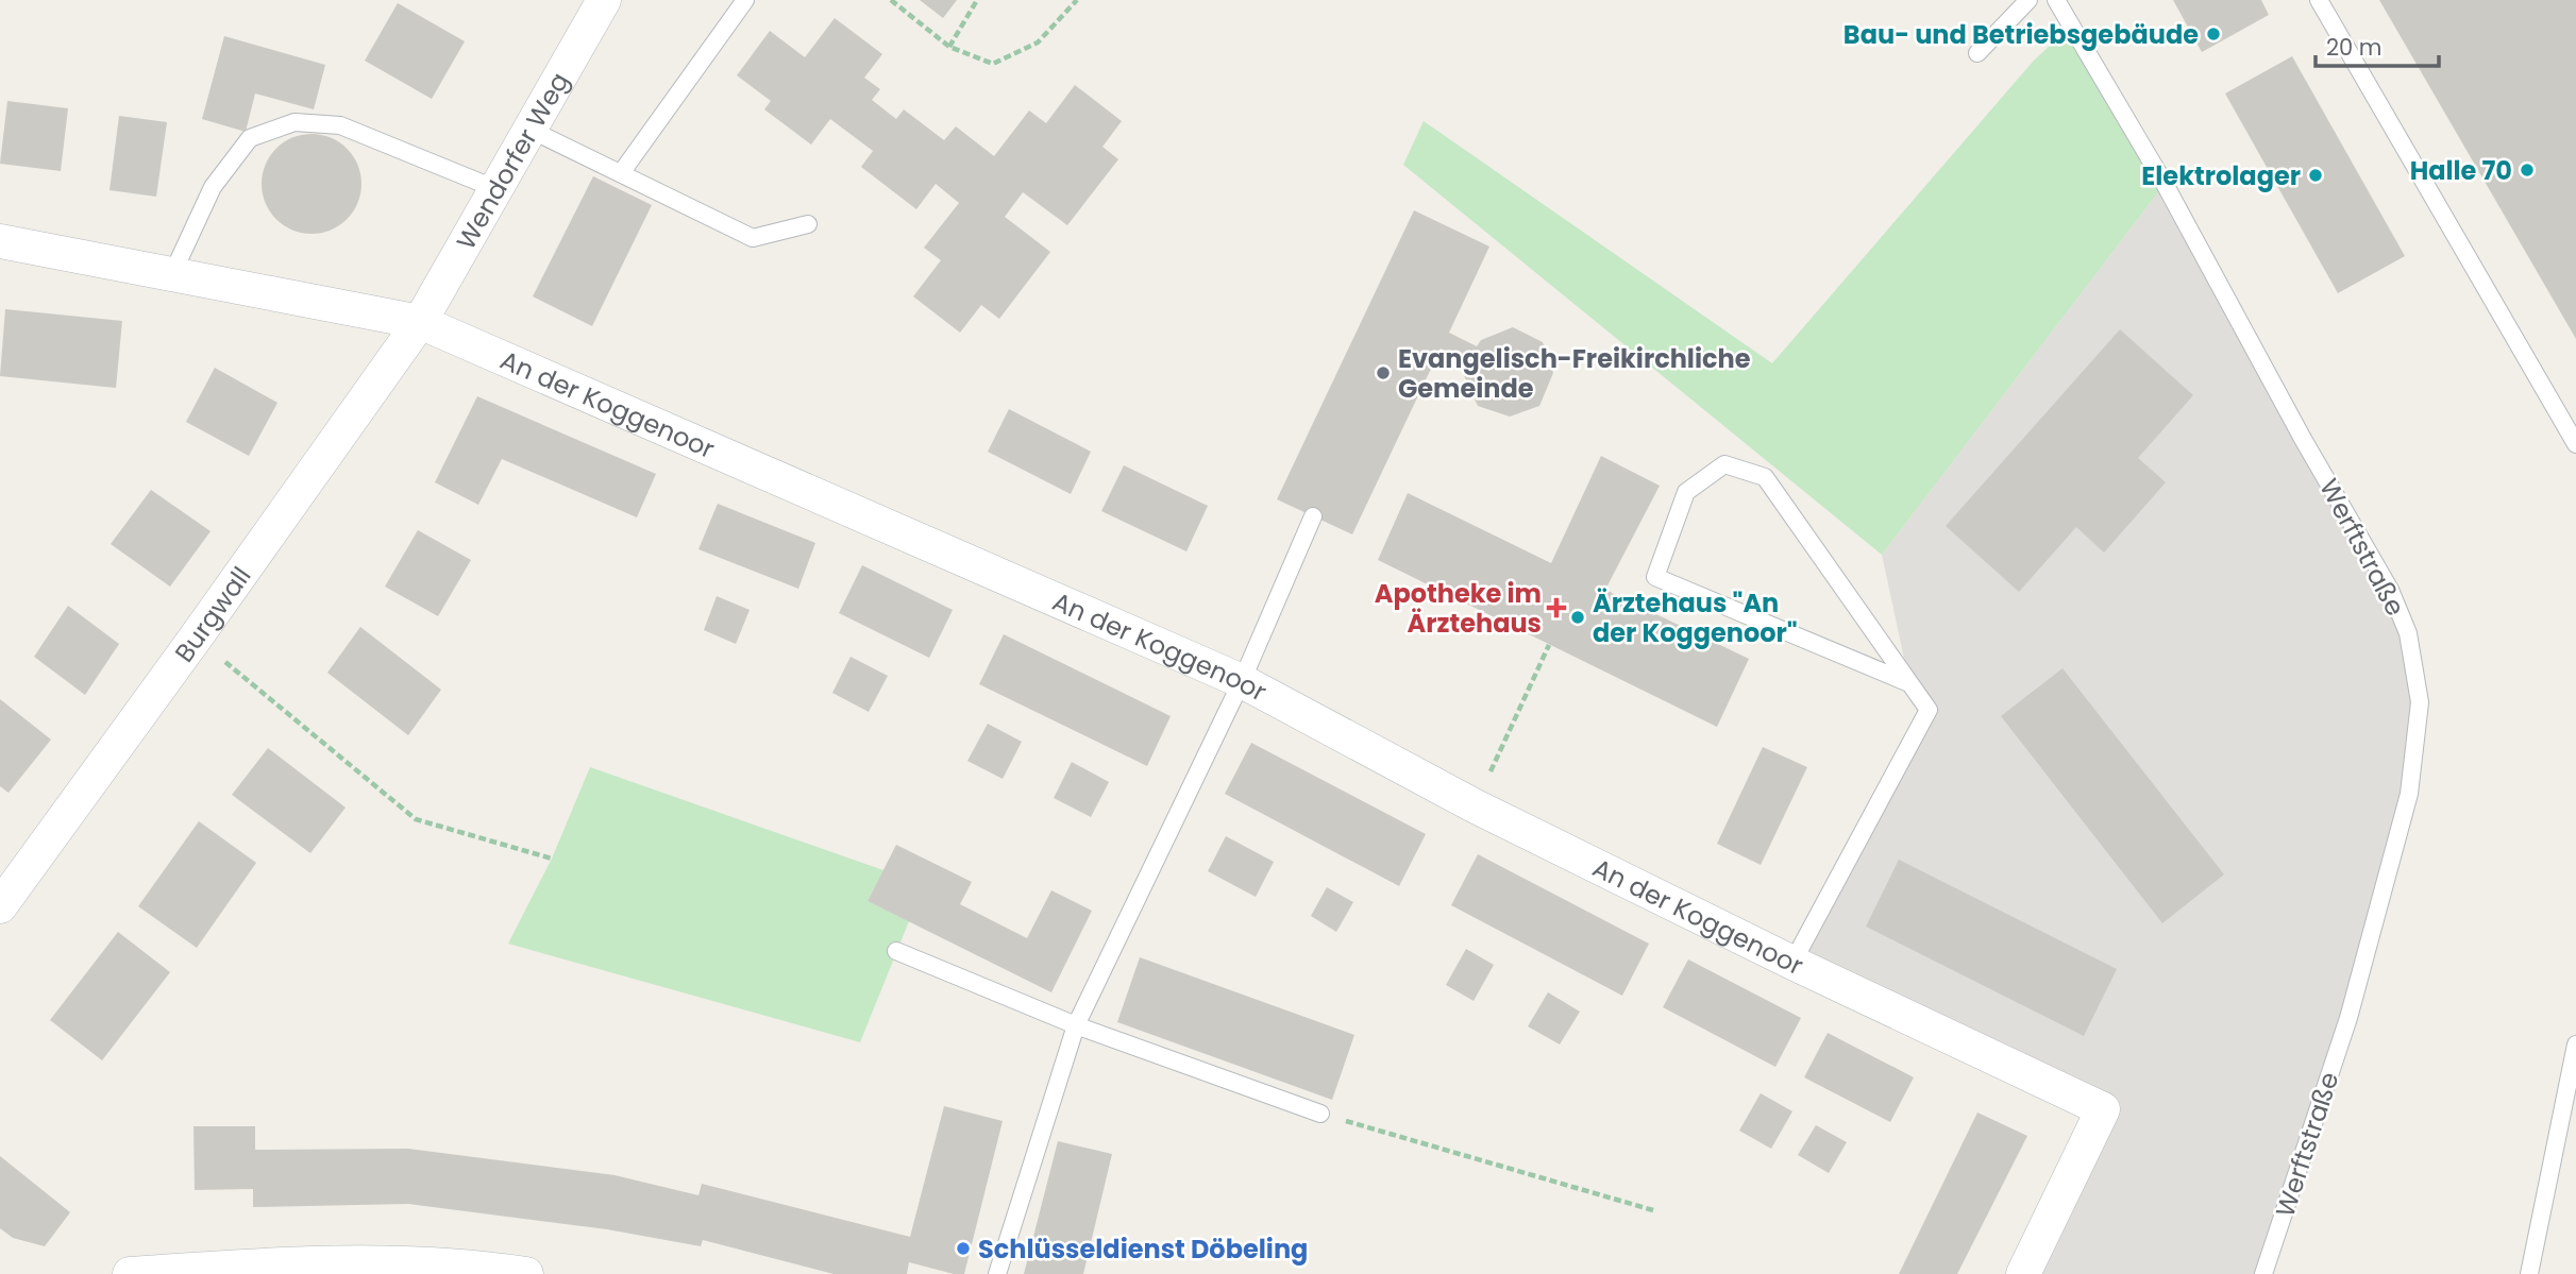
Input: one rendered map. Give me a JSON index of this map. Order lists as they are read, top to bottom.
{
  "streets": {
    "street": ["Wendorfer Weg", "An der Koggenoor", "Burgwall"],
    "lane": ["Werftstraße"]
  },
  "crossings": [
    ["Wendorfer Weg", "An der Koggenoor"],
    ["Wendorfer Weg", "Burgwall"],
    ["An der Koggenoor", "Burgwall"]
  ],
  "places": {
    "other": [
      "Bau- und Betriebsgebäude",
      "Halle 70",
      "Elektrolager",
      "Evangelisch-Freikirchliche Gemeinde",
      "Ärztehaus \"An der Koggenoor\"",
      "Schlüsseldienst Döbeling"
    ],
    "health": ["Apotheke im Ärztehaus"]
  },
  "scale_bar": "20 m"
}
